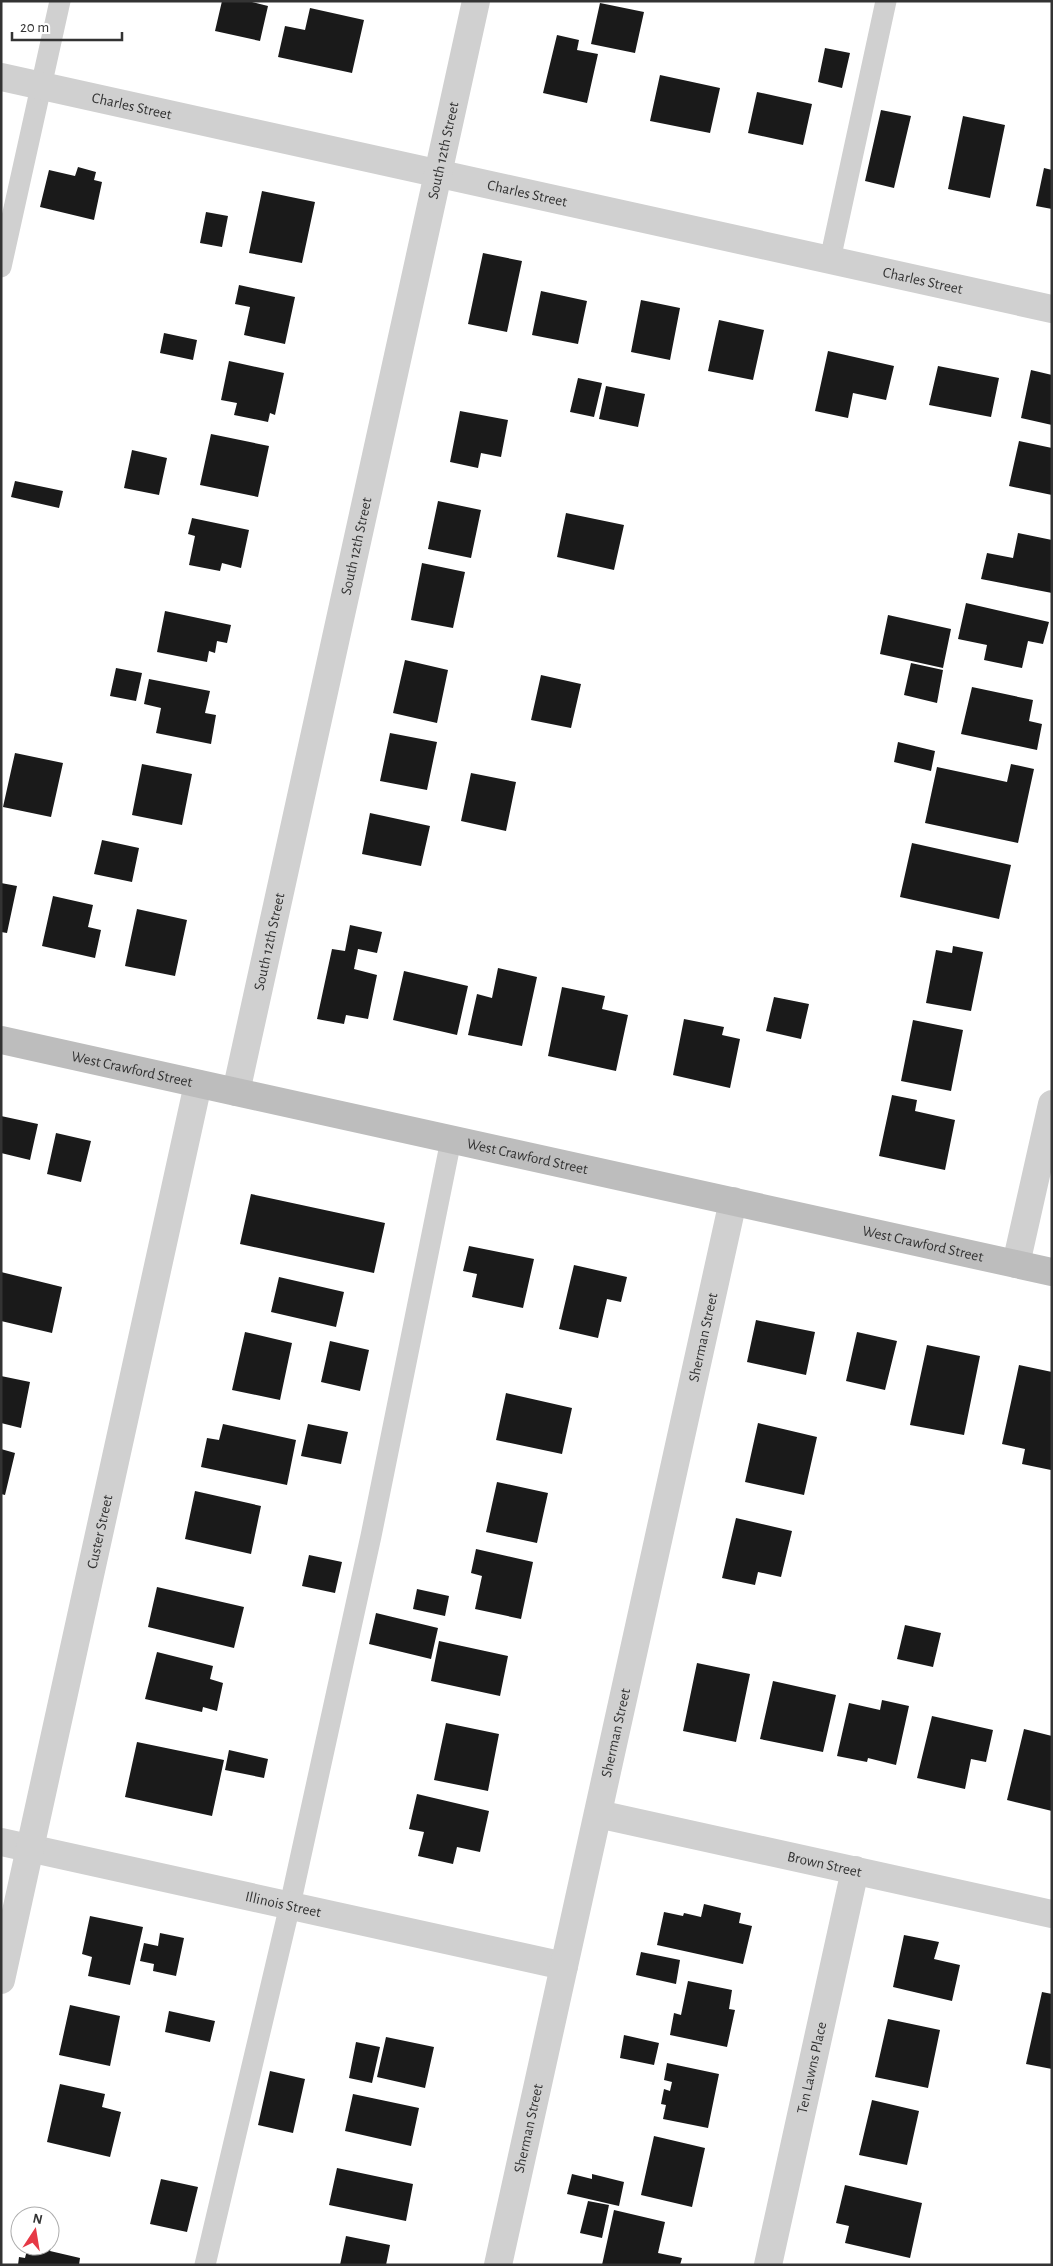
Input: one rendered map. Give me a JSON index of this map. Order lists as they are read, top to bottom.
{
  "streets": {
    "main road": ["West Crawford Street"],
    "street": [
      "Charles Street",
      "South 12th Street",
      "Sherman Street",
      "Custer Street",
      "Brown Street",
      "Illinois Street",
      "Ten Lawns Place"
    ]
  },
  "crossings": [
    ["Charles Street", "South 12th Street"],
    ["South 12th Street", "West Crawford Street"],
    ["West Crawford Street", "Sherman Street"],
    ["West Crawford Street", "Custer Street"],
    ["Sherman Street", "Brown Street"],
    ["Sherman Street", "Illinois Street"],
    ["Custer Street", "Illinois Street"],
    ["Brown Street", "Ten Lawns Place"]
  ],
  "scale_bar": "20 m",
  "north": "top"
}
